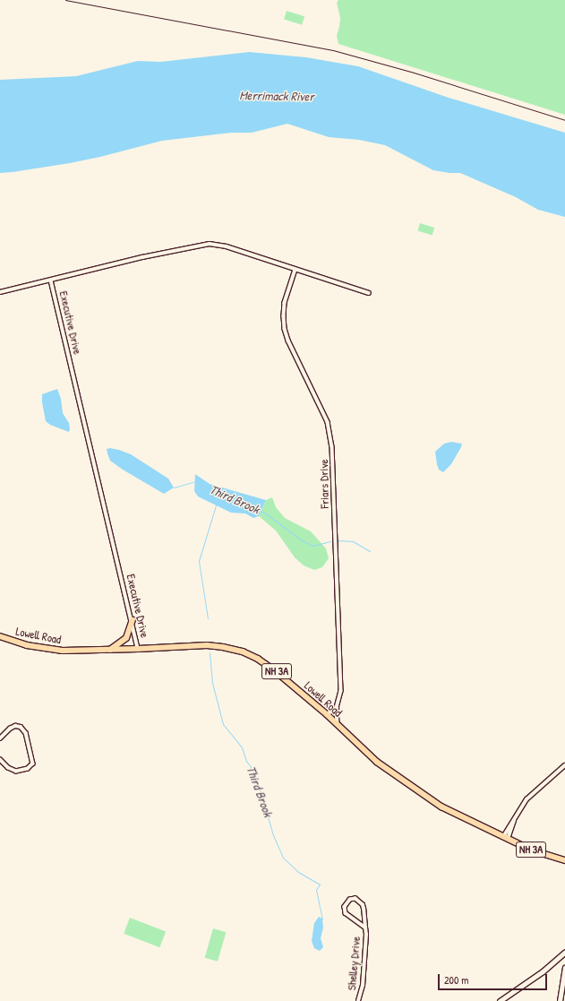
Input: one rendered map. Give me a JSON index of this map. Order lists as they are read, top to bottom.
{
  "streets": {
    "main road": ["Lowell Road", "NH 3A"],
    "street": ["Executive Drive", "Friars Drive", "Shelley Drive"]
  },
  "crossings": [
    ["Executive Drive", "Friars Drive"],
    ["Executive Drive", "Lowell Road"],
    ["Friars Drive", "Lowell Road"]
  ],
  "water": ["Merrimack River", "Third Brook"],
  "scale_bar": "200 m"
}
